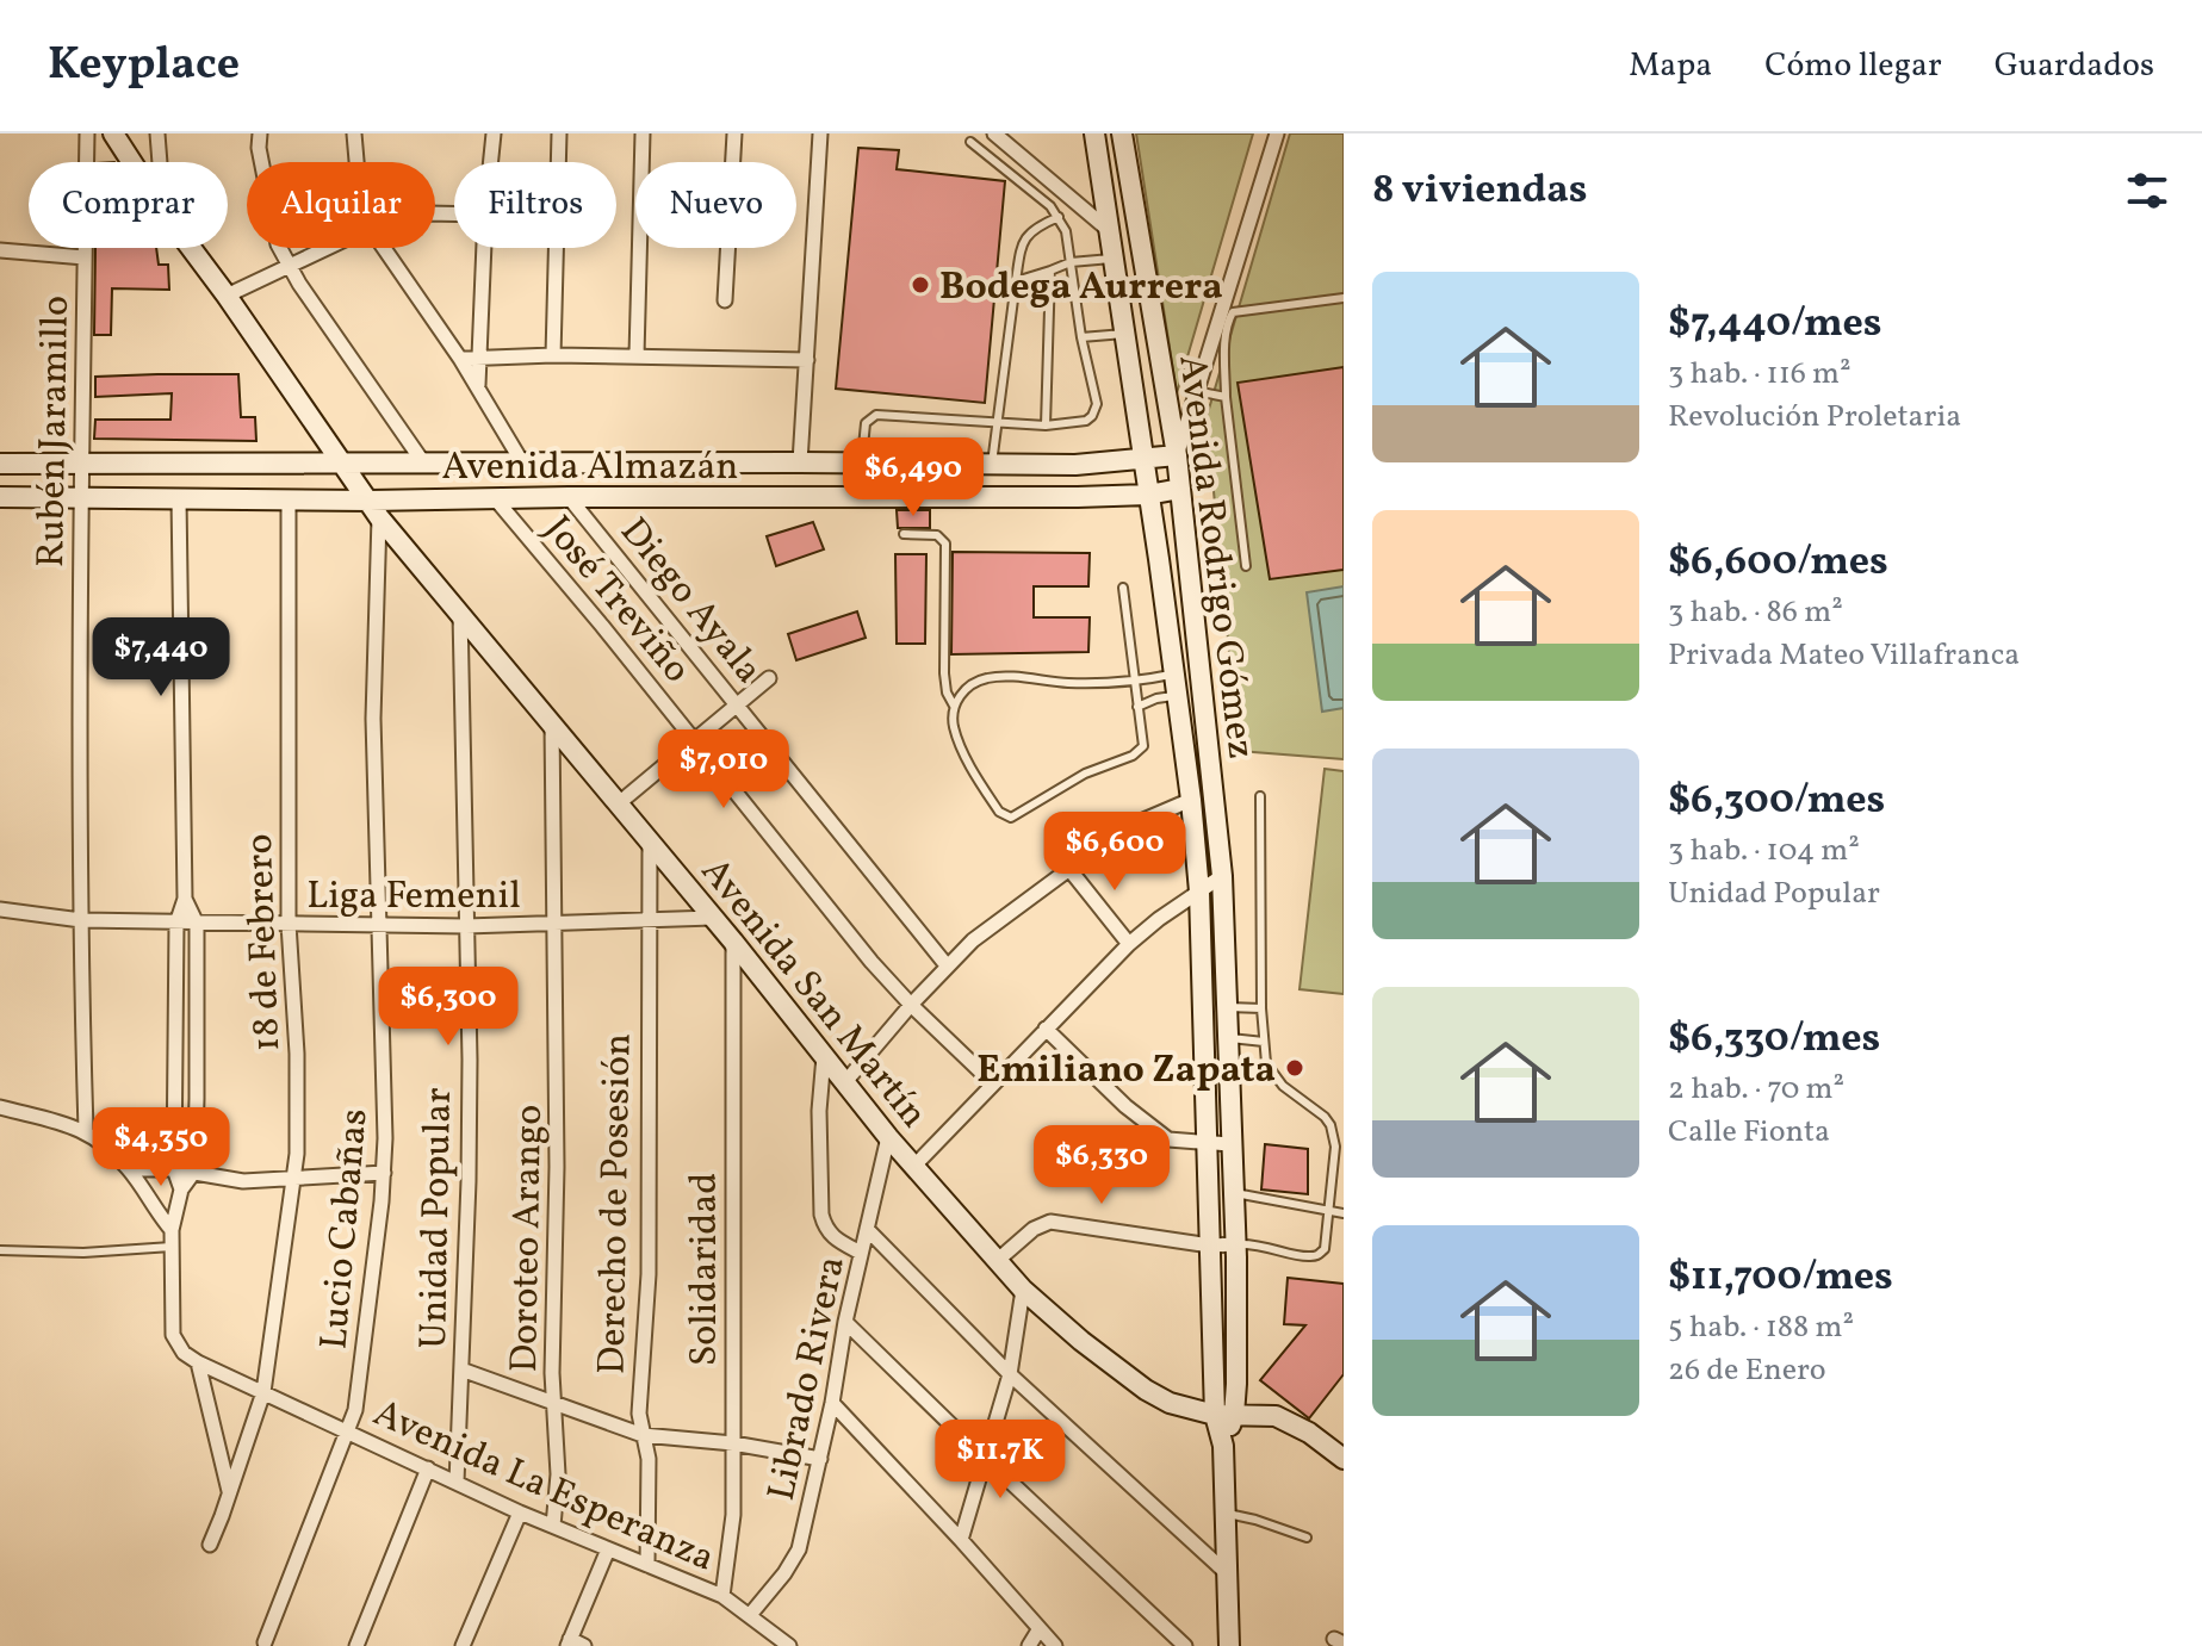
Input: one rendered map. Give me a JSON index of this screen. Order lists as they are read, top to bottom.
{
  "streets": {
    "street": [
      "Rubén Jaramillo",
      "Avenida Almazán",
      "Avenida Rodrigo Gómez",
      "José Treviño",
      "Diego Ayala",
      "Liga Femenil",
      "18 de Febrero",
      "Avenida San Martín",
      "Derecho de Posesión",
      "Unidad Popular",
      "Lucio Cabañas",
      "Doroteo Arango",
      "Solidaridad",
      "Librado Rivera",
      "Avenida La Esperanza"
    ]
  },
  "crossings": [
    ["Rubén Jaramillo", "Avenida Almazán"],
    ["Rubén Jaramillo", "Liga Femenil"],
    ["Avenida Almazán", "Avenida Rodrigo Gómez"],
    ["Avenida Almazán", "José Treviño"],
    ["Avenida Almazán", "Diego Ayala"],
    ["Avenida Almazán", "18 de Febrero"],
    ["Avenida Almazán", "Avenida San Martín"],
    ["Avenida Almazán", "Lucio Cabañas"],
    ["Avenida Rodrigo Gómez", "Avenida San Martín"],
    ["Liga Femenil", "18 de Febrero"],
    ["Liga Femenil", "Avenida San Martín"],
    ["Liga Femenil", "Derecho de Posesión"],
    ["Liga Femenil", "Unidad Popular"],
    ["Liga Femenil", "Lucio Cabañas"],
    ["Liga Femenil", "Doroteo Arango"],
    ["18 de Febrero", "Avenida La Esperanza"],
    ["Avenida San Martín", "Derecho de Posesión"],
    ["Avenida San Martín", "Unidad Popular"],
    ["Avenida San Martín", "Lucio Cabañas"],
    ["Avenida San Martín", "Doroteo Arango"],
    ["Avenida San Martín", "Solidaridad"],
    ["Avenida San Martín", "Librado Rivera"],
    ["Derecho de Posesión", "Avenida La Esperanza"],
    ["Unidad Popular", "Avenida La Esperanza"],
    ["Lucio Cabañas", "Avenida La Esperanza"],
    ["Doroteo Arango", "Avenida La Esperanza"],
    ["Solidaridad", "Avenida La Esperanza"],
    ["Librado Rivera", "Avenida La Esperanza"]
  ],
  "places": ["Bodega Aurrera", "Emiliano Zapata"],
  "page": {
    "header": "Keyplace",
    "nav": ["Mapa", "Cómo llegar", "Guardados"],
    "heading": "8 viviendas",
    "chip": [
      "Comprar",
      "Alquilar",
      "Filtros",
      "Nuevo"
    ],
    "list": [
      {
        "name": "$7,440/mes",
        "note": "3 hab. · 116 m² · Revolución Proletaria"
      },
      {
        "name": "$6,600/mes",
        "note": "3 hab. · 86 m² · Privada Mateo Villafranca"
      },
      {
        "name": "$6,300/mes",
        "note": "3 hab. · 104 m² · Unidad Popular"
      },
      {
        "name": "$6,330/mes",
        "note": "2 hab. · 70 m² · Calle Fionta"
      },
      {
        "name": "$11,700/mes",
        "note": "5 hab. · 188 m² · 26 de Enero"
      }
    ],
    "price": [
      "$6,490",
      "$7,440",
      "$7,010",
      "$6,600",
      "$6,300",
      "$4,350",
      "$6,330",
      "$11.7K"
    ]
  }
}
